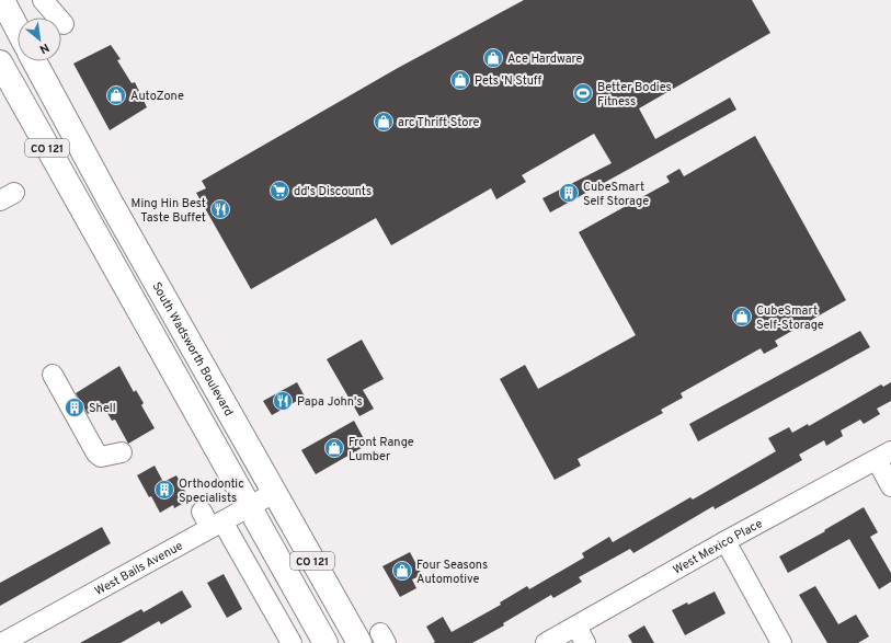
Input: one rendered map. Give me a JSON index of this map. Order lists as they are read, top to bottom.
{
  "streets": {
    "main road": ["CO 121", "South Wadsworth Boulevard"],
    "street": ["West Mexico Place", "West Bails Avenue"]
  },
  "crossings": [
    ["CO 121", "West Bails Avenue"],
    ["South Wadsworth Boulevard", "West Bails Avenue"]
  ],
  "places": {
    "shop": [
      "Ace Hardware",
      "Pets 'N Stuff",
      "AutoZone",
      "arc Thrift Store",
      "CubeSmart Self-Storage",
      "Front Range Lumber",
      "Four Seasons Automotive"
    ],
    "sports": ["Better Bodies Fitness"],
    "supermarket": ["dd's Discounts"],
    "building": ["CubeSmart Self Storage", "Shell", "Orthodontic Specialists"],
    "restaurant": ["Ming Hin Best Taste Buffet", "Papa John's"]
  },
  "north": "bottom right"
}
